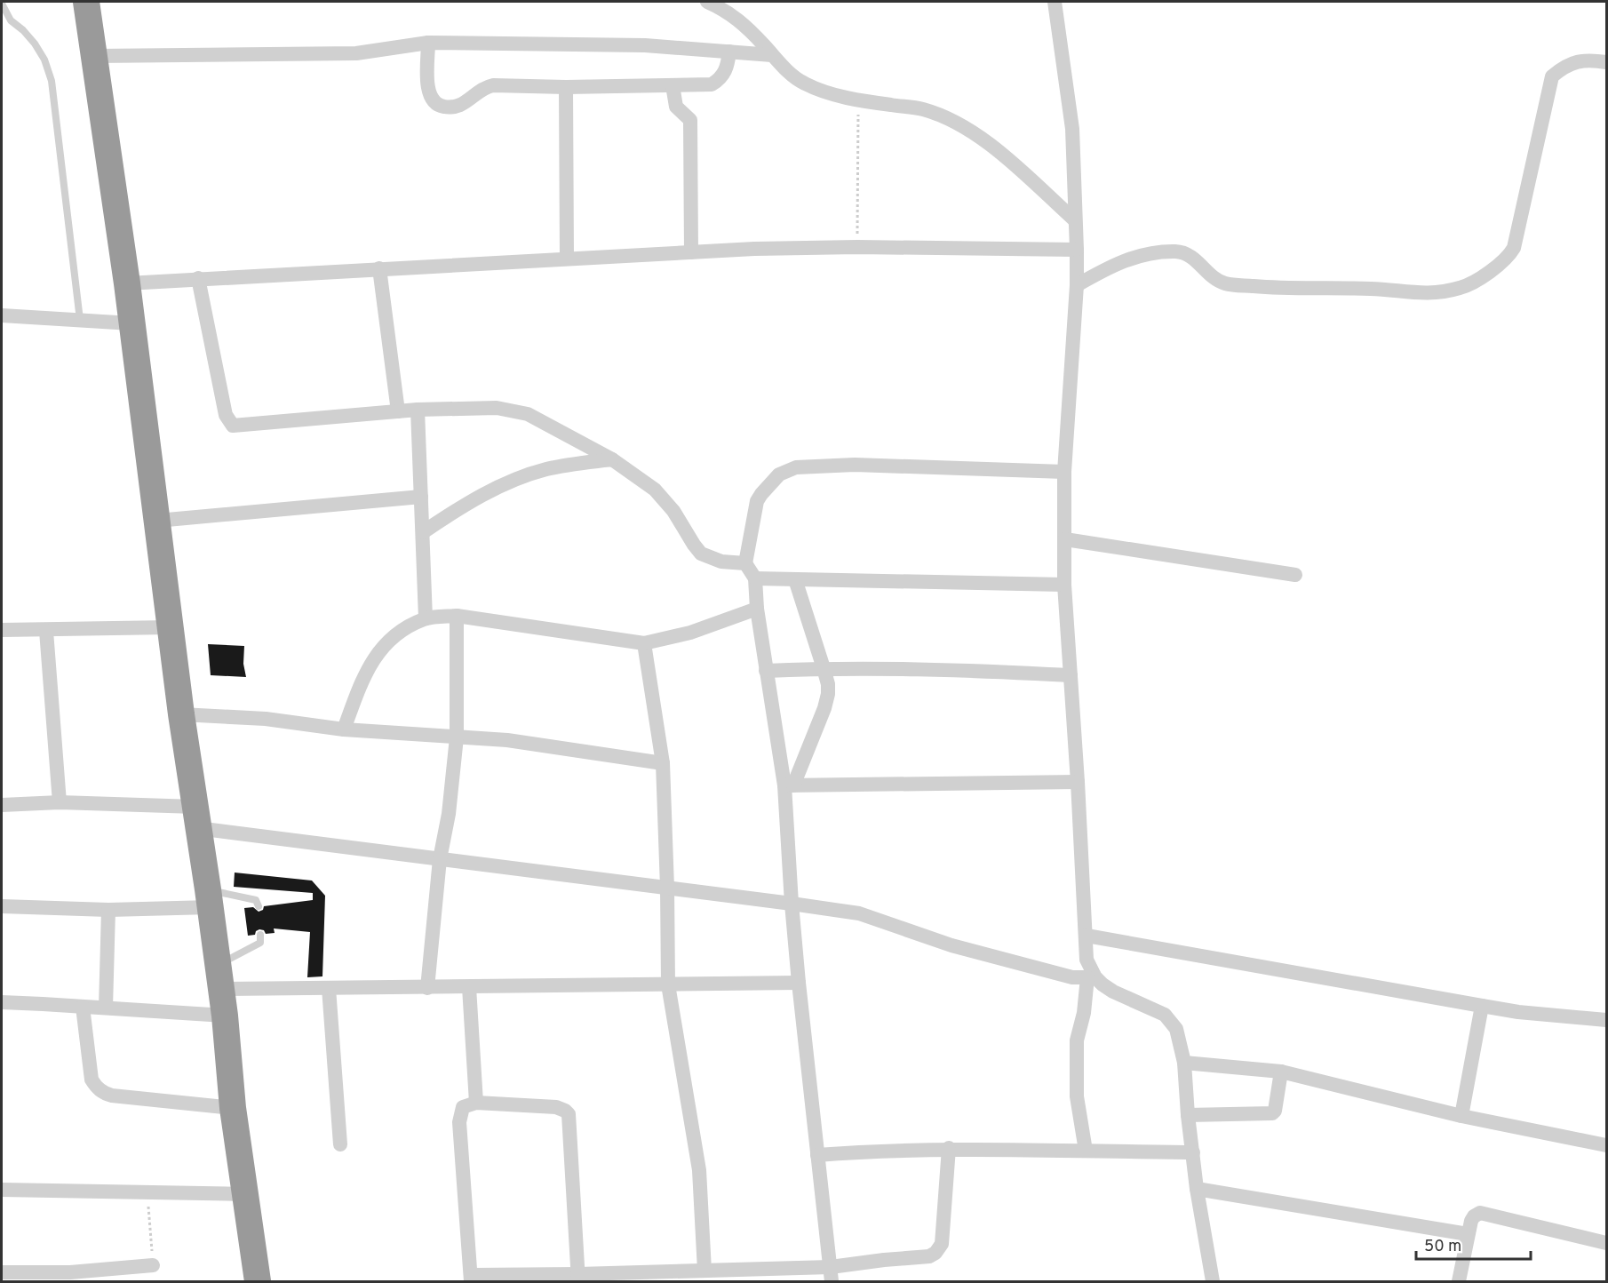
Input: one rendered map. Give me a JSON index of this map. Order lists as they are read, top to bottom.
{
  "scale_bar": "50 m"
}
